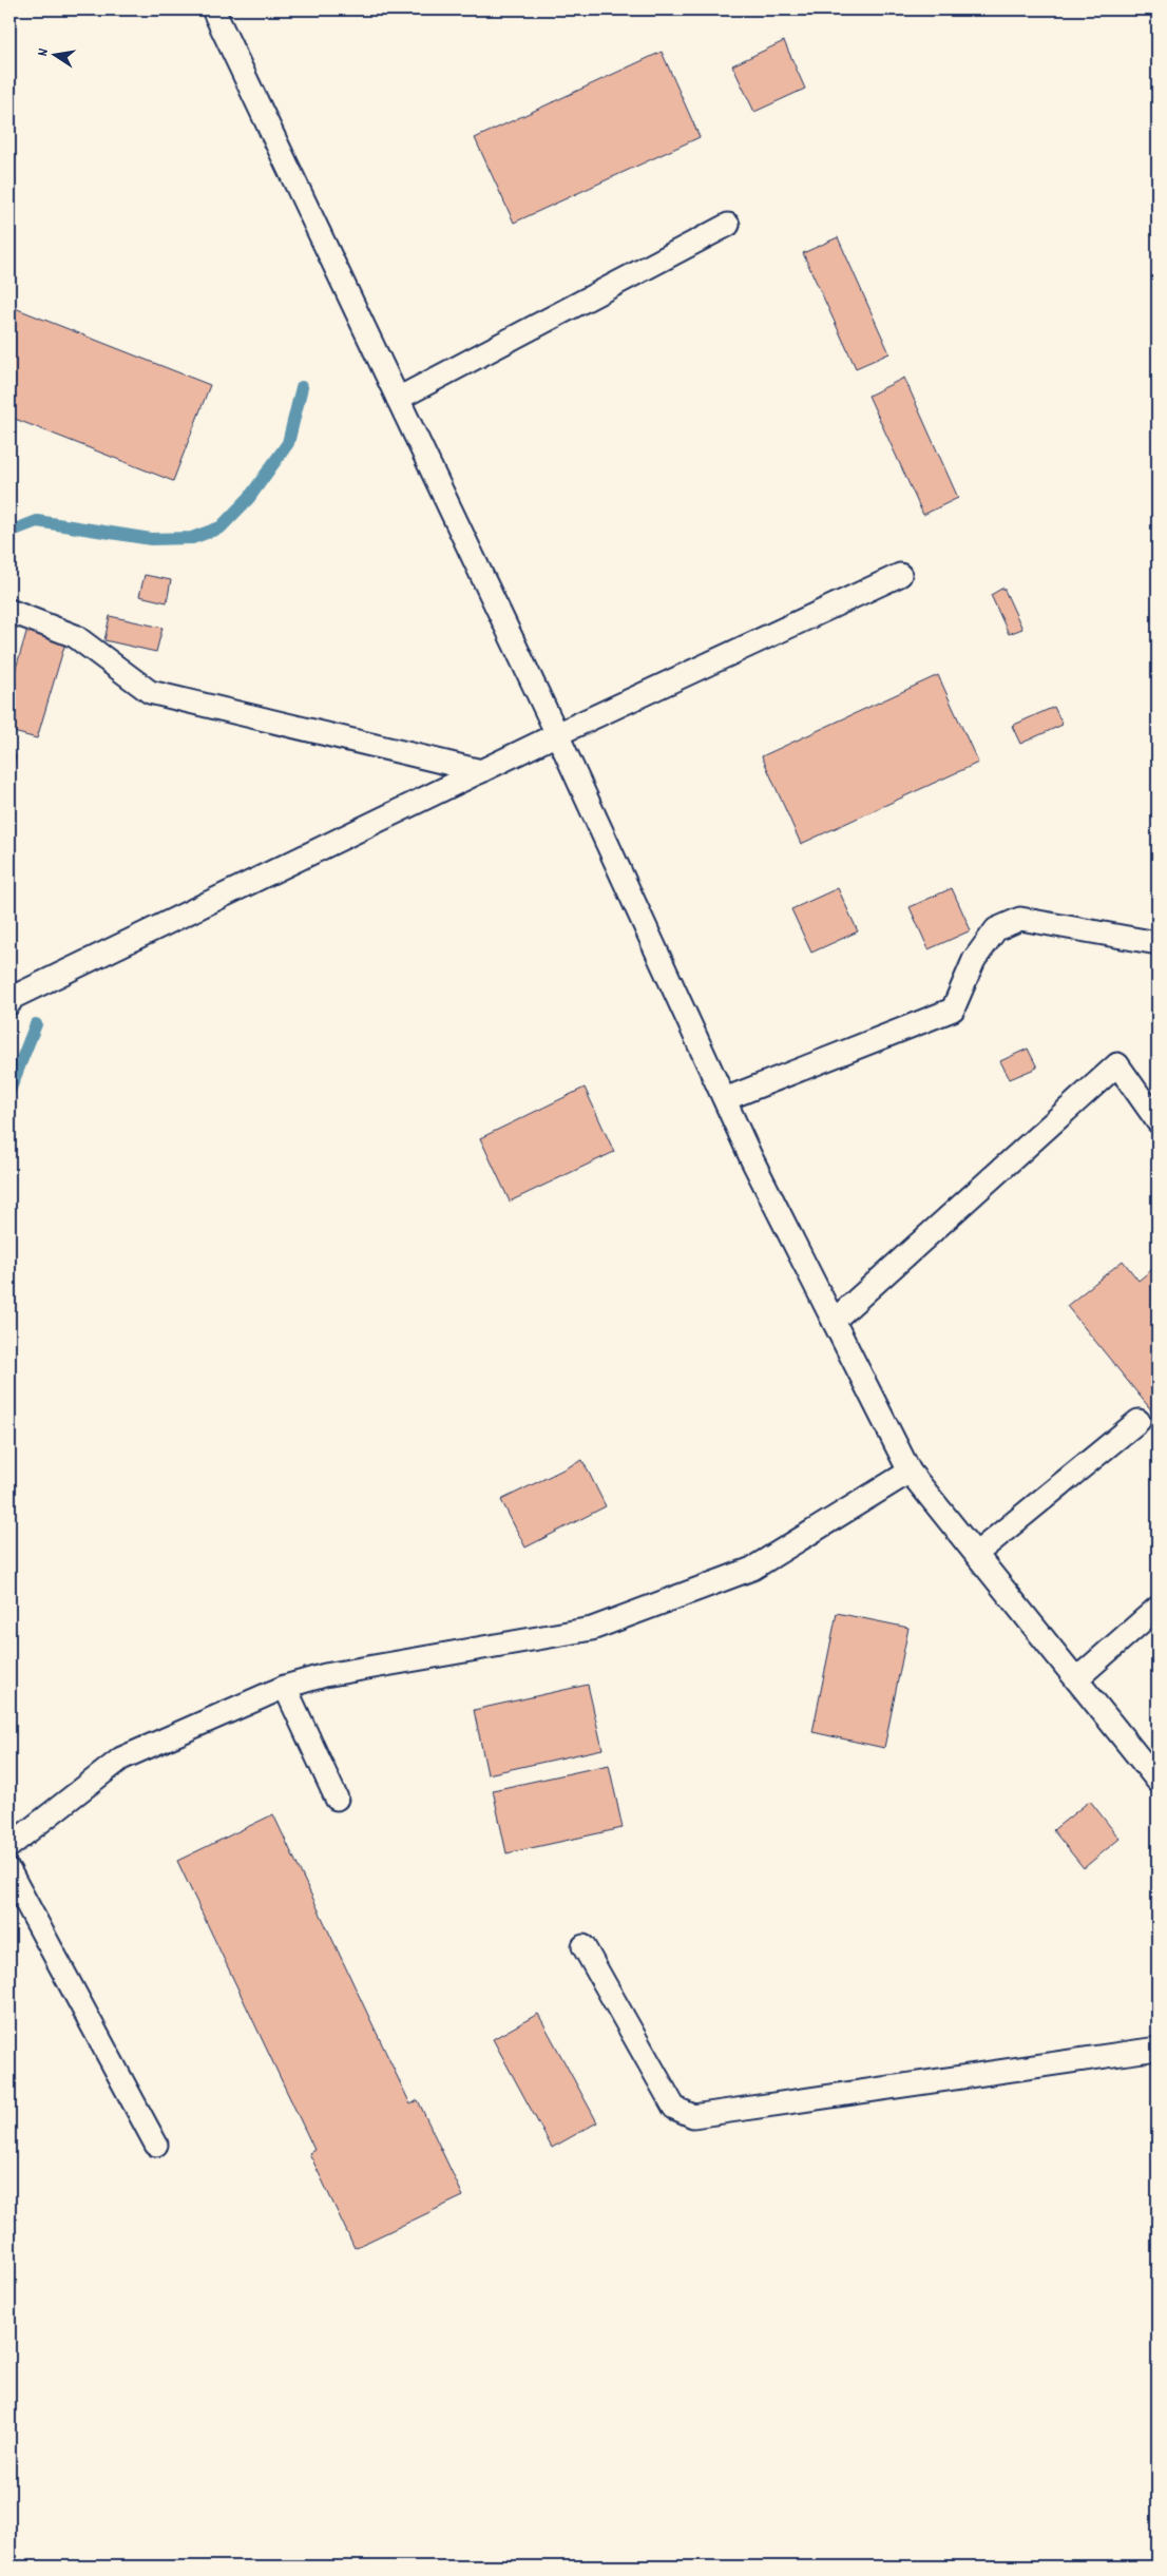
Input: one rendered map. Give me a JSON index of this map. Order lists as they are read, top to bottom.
{
  "north": "left"
}
